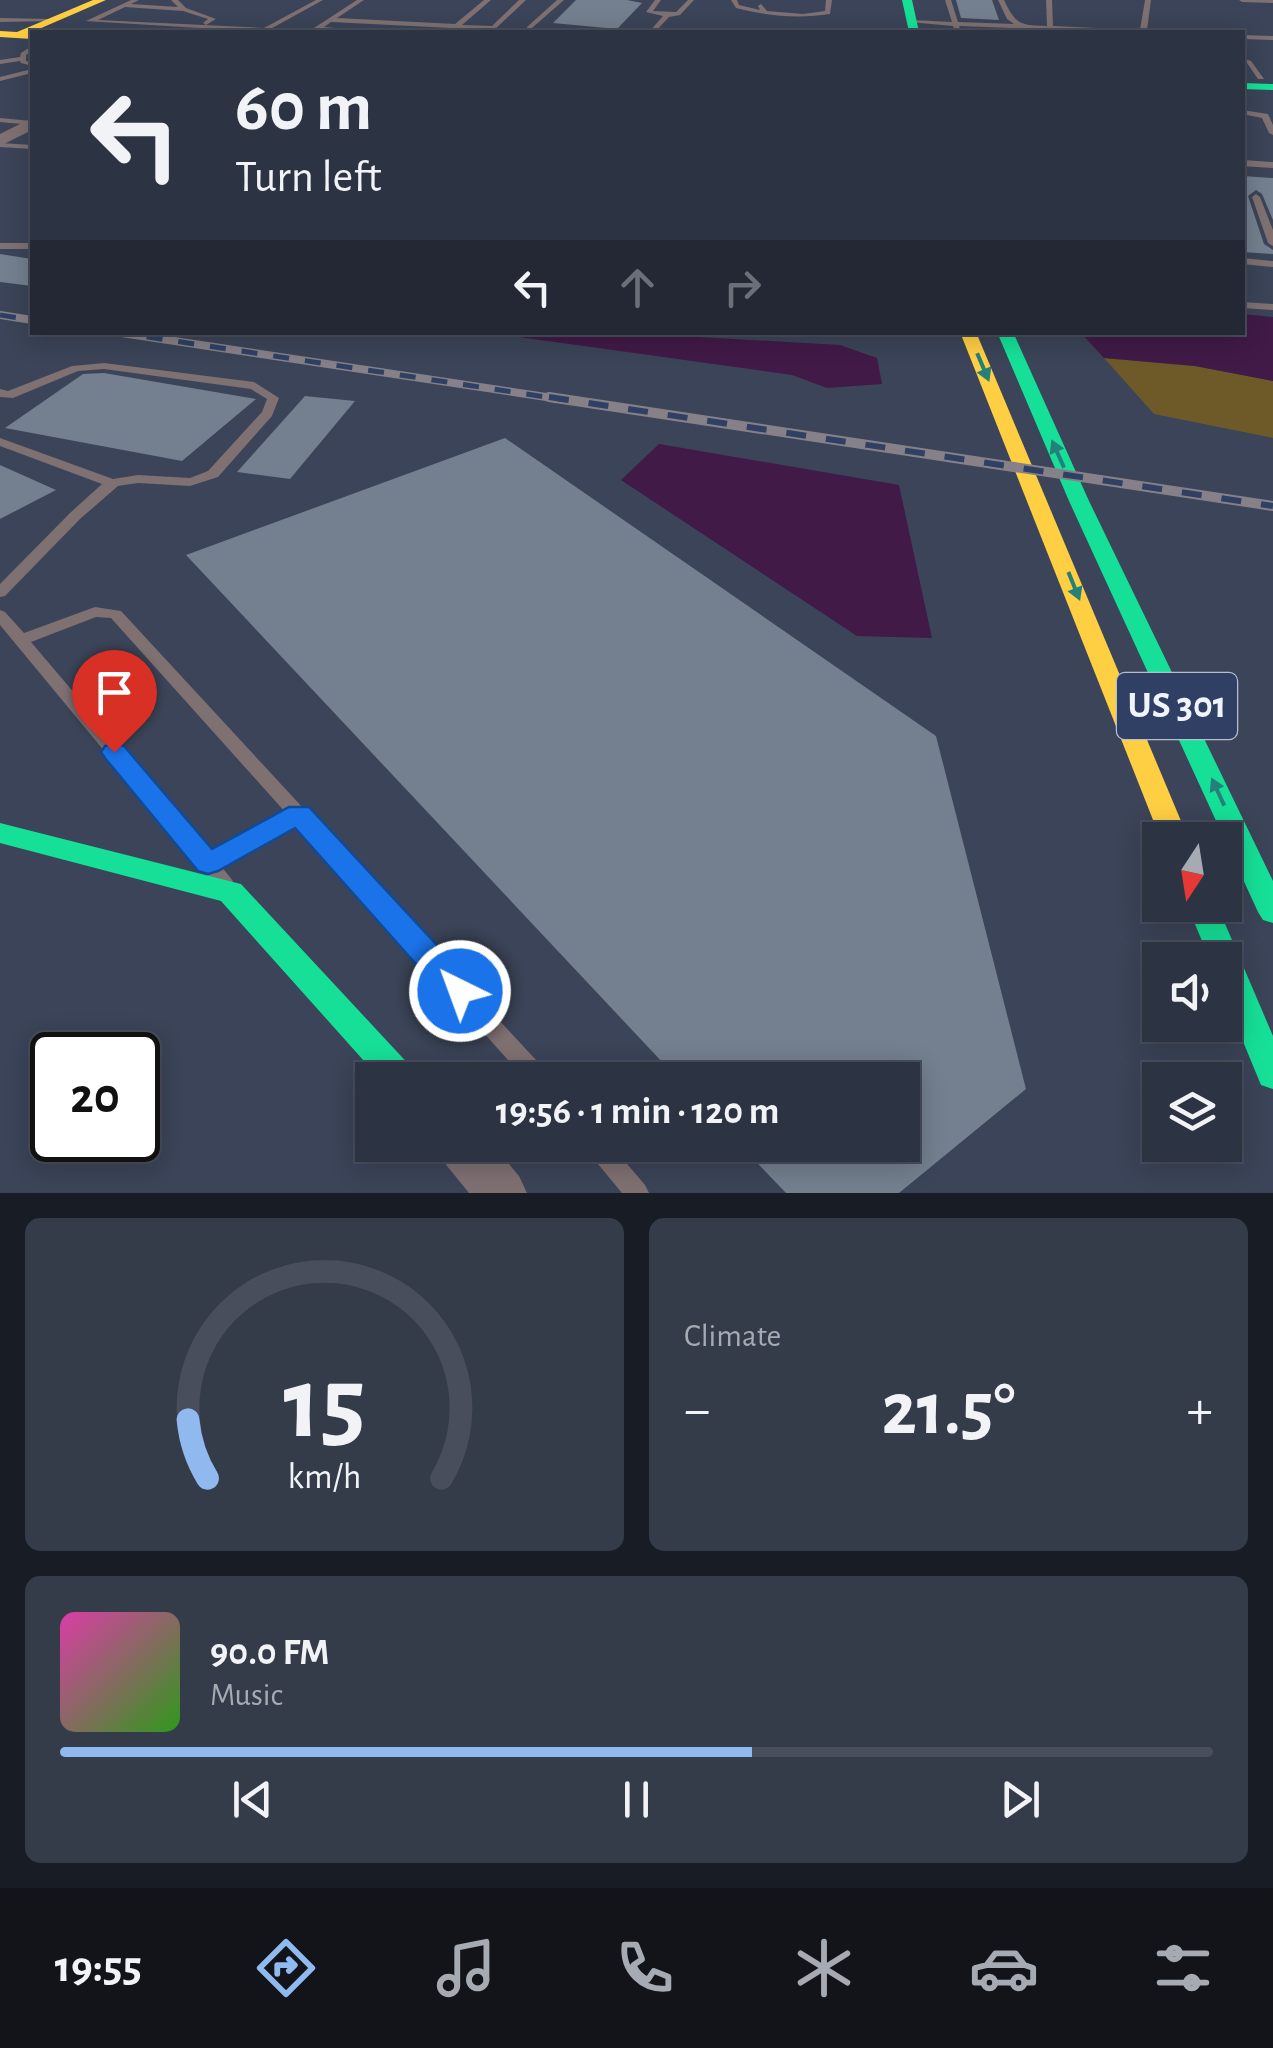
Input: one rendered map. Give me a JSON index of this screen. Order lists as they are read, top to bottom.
{
  "streets": {
    "main road": ["US 301"]
  },
  "north": "bottom",
  "page": {
    "turn": ["60 m", "Turn left"],
    "limit": "20",
    "trip": "19:56 · 1 min · 120 m",
    "tile": "Climate",
    "heat": ["−", "21.5°", "+"],
    "song": ["90.0 FM", "Music"],
    "tabs": "19:55",
    "gauge": ["15", "km/h"]
  }
}
